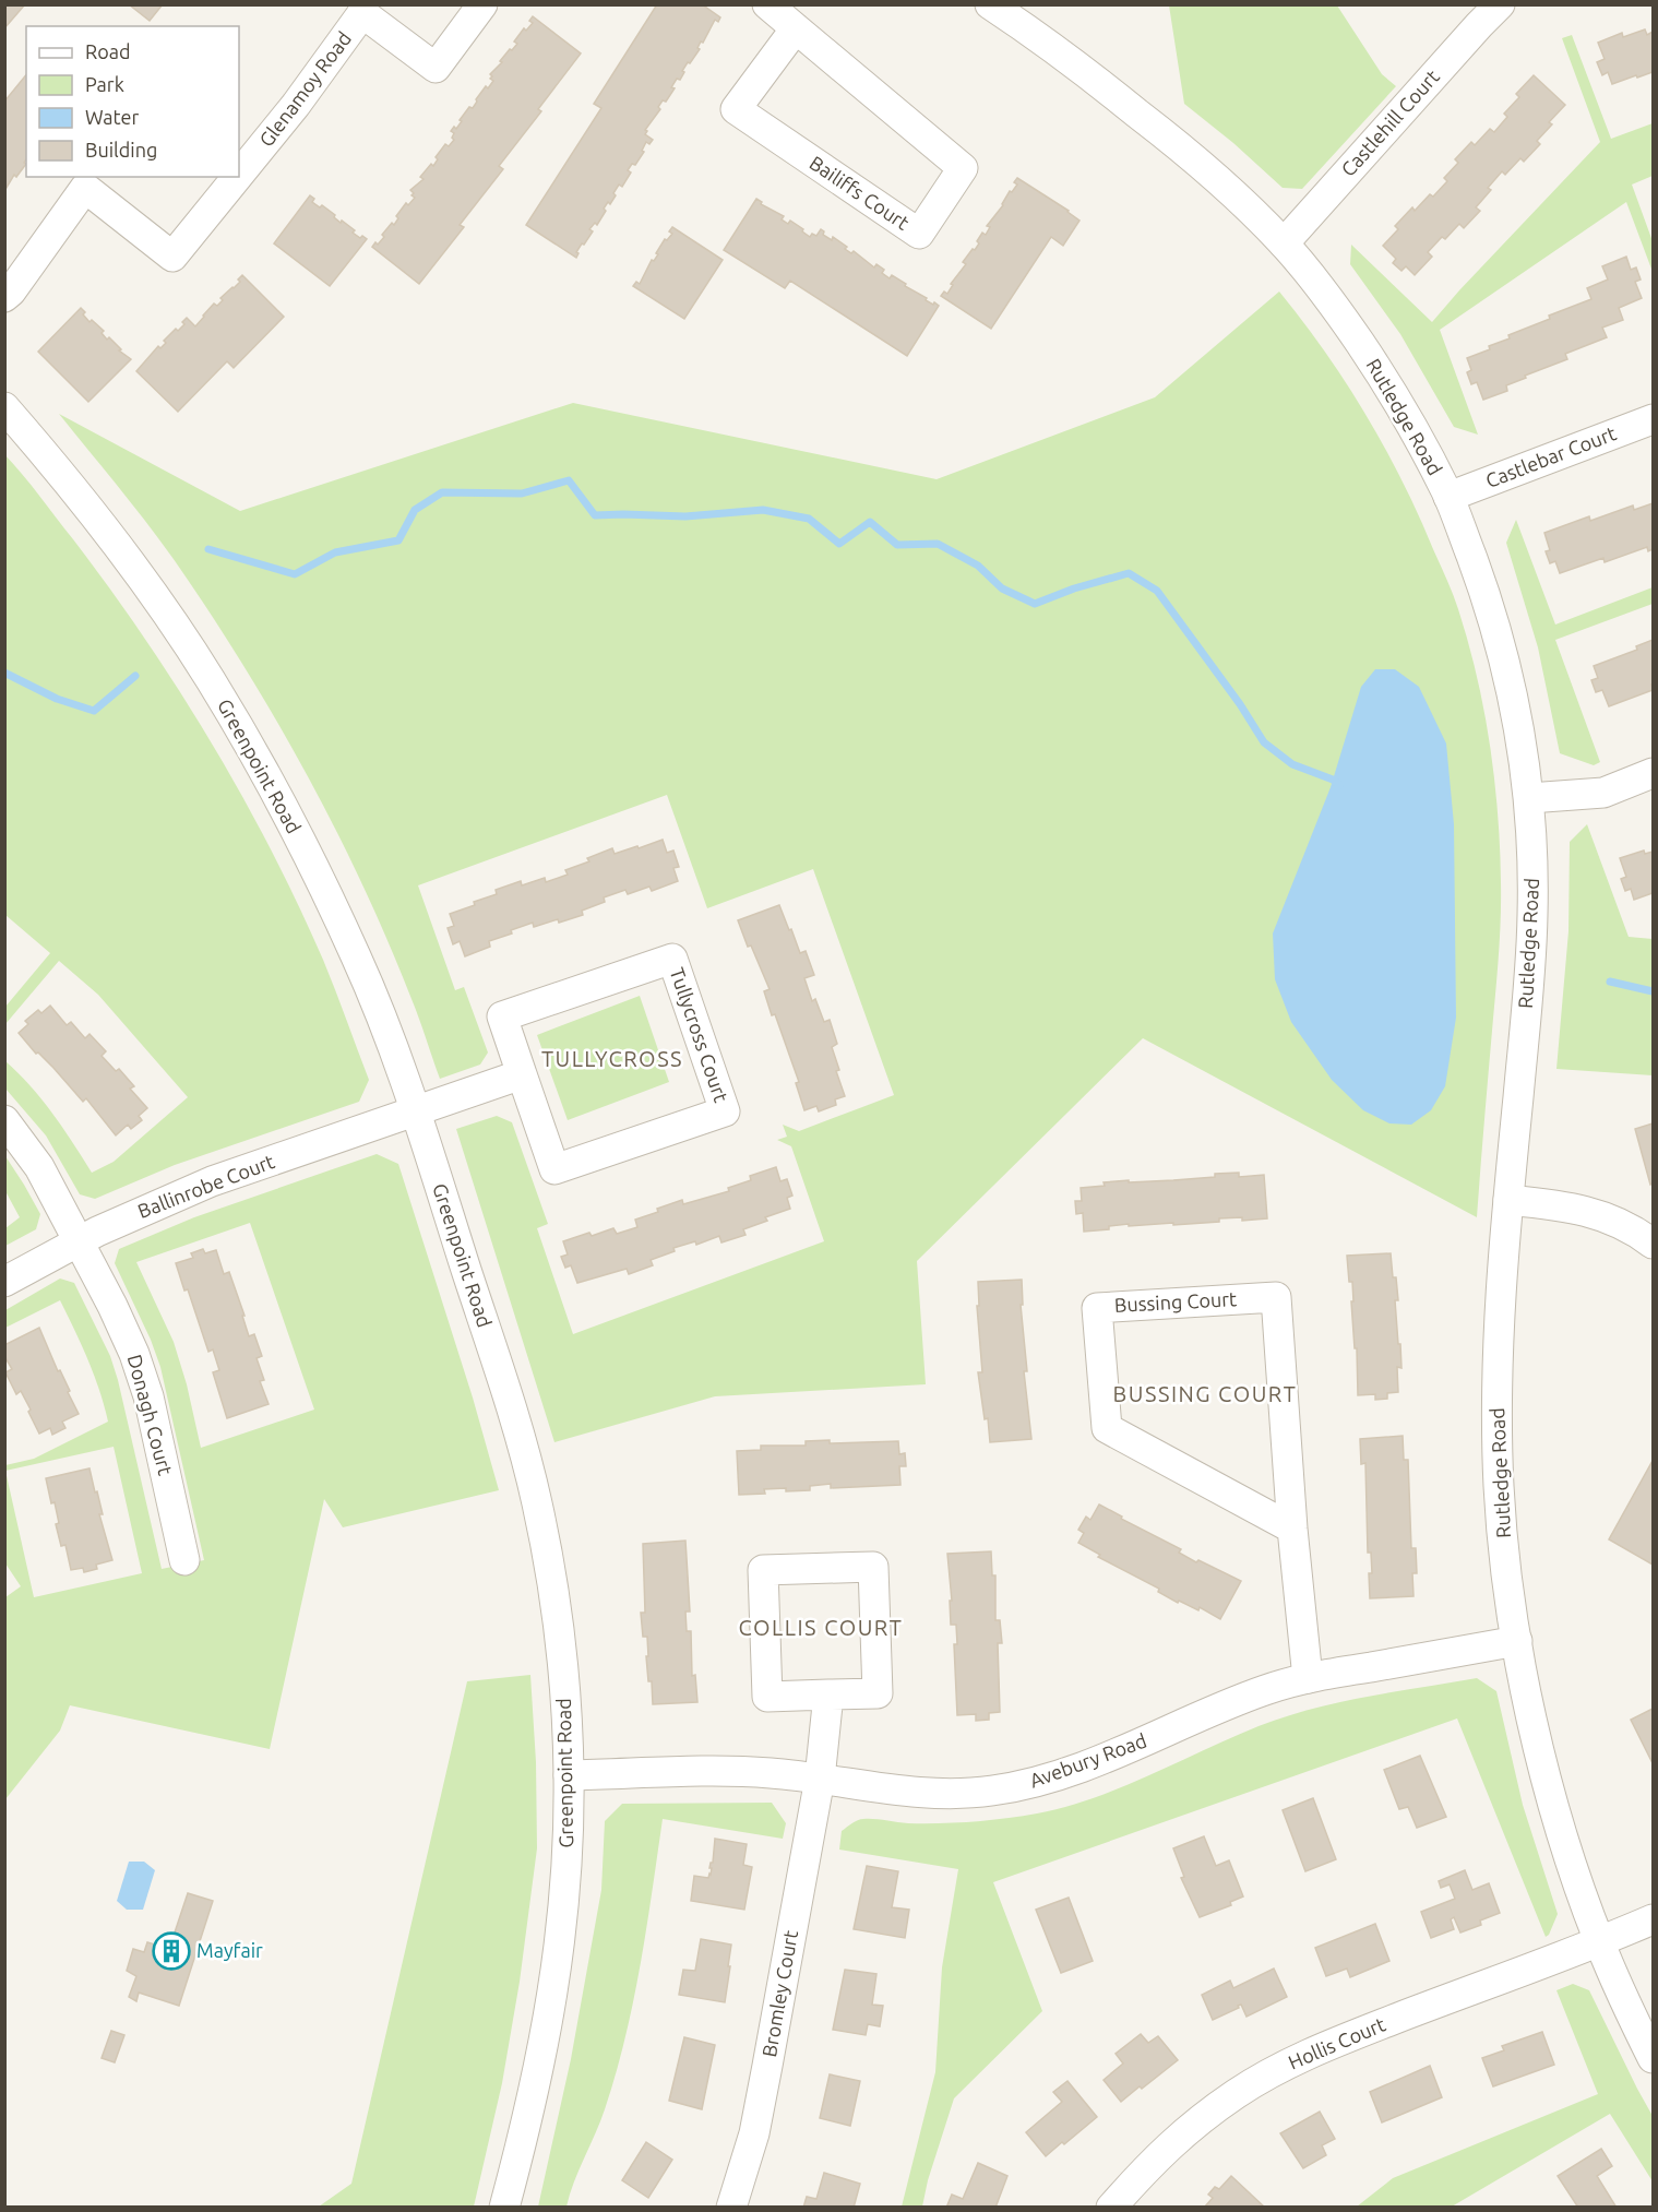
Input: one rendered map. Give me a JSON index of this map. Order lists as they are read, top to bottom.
{
  "streets": {
    "street": [
      "Glenamoy Road",
      "Castlehill Court",
      "Bailiffs Court",
      "Rutledge Road",
      "Castlebar Court",
      "Greenpoint Road",
      "Tullycross Court",
      "Ballinrobe Court",
      "Bussing Court",
      "Donagh Court",
      "Avebury Road",
      "Bromley Court",
      "Hollis Court"
    ]
  },
  "crossings": [
    ["Castlehill Court", "Rutledge Road"],
    ["Rutledge Road", "Castlebar Court"],
    ["Rutledge Road", "Avebury Road"],
    ["Rutledge Road", "Hollis Court"],
    ["Greenpoint Road", "Ballinrobe Court"],
    ["Greenpoint Road", "Avebury Road"],
    ["Ballinrobe Court", "Donagh Court"],
    ["Bussing Court", "Avebury Road"],
    ["Avebury Road", "Bromley Court"]
  ],
  "districts": ["TULLYCROSS", "BUSSING COURT", "COLLIS COURT"],
  "places": {
    "building": ["Mayfair"]
  },
  "legend": [
    "Road",
    "Park",
    "Water",
    "Building"
  ]
}
